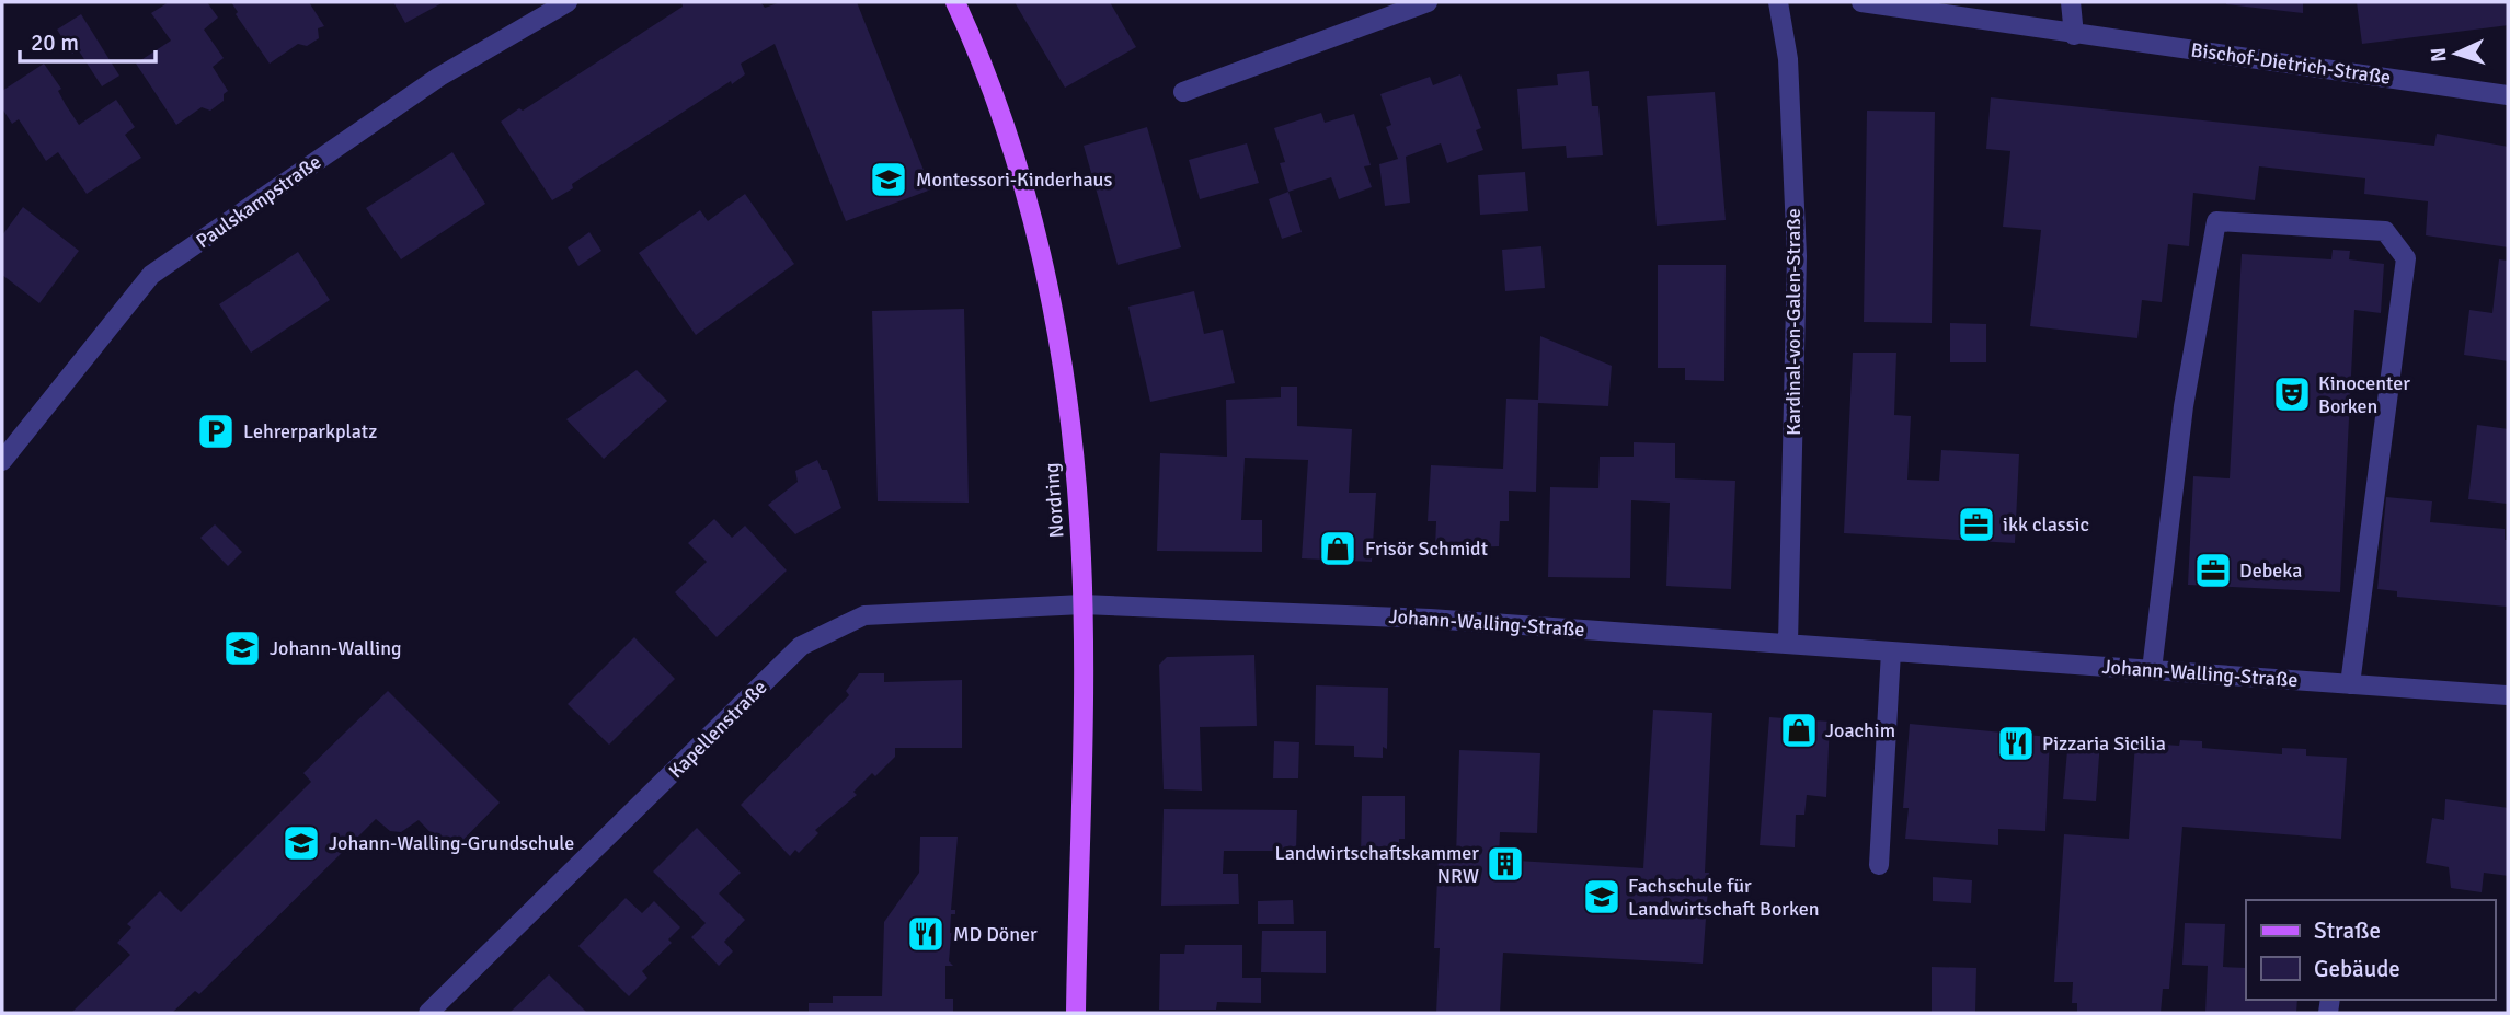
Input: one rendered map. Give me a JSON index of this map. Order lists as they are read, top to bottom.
{
  "streets": {
    "main road": ["Nordring"],
    "street": [
      "Bischof-Dietrich-Straße",
      "Paulskampstraße",
      "Kardinal-von-Galen-Straße",
      "Johann-Walling-Straße",
      "Kapellenstraße"
    ]
  },
  "crossings": [
    ["Kardinal-von-Galen-Straße", "Johann-Walling-Straße"],
    ["Nordring", "Johann-Walling-Straße"],
    ["Nordring", "Kapellenstraße"],
    ["Johann-Walling-Straße", "Kapellenstraße"]
  ],
  "places": {
    "school or university": [
      "Montessori-Kinderhaus",
      "Johann-Walling",
      "Johann-Walling-Grundschule",
      "Fachschule für Landwirtschaft Borken"
    ],
    "theatre": ["Kinocenter Borken"],
    "parking": ["Lehrerparkplatz"],
    "office": ["ikk classic", "Debeka"],
    "shop": ["Frisör Schmidt", "Joachim"],
    "restaurant": ["Pizzaria Sicilia", "MD Döner"],
    "building": ["Landwirtschaftskammer NRW"]
  },
  "legend": ["Straße", "Gebäude"],
  "scale_bar": "20 m",
  "north": "left"
}
